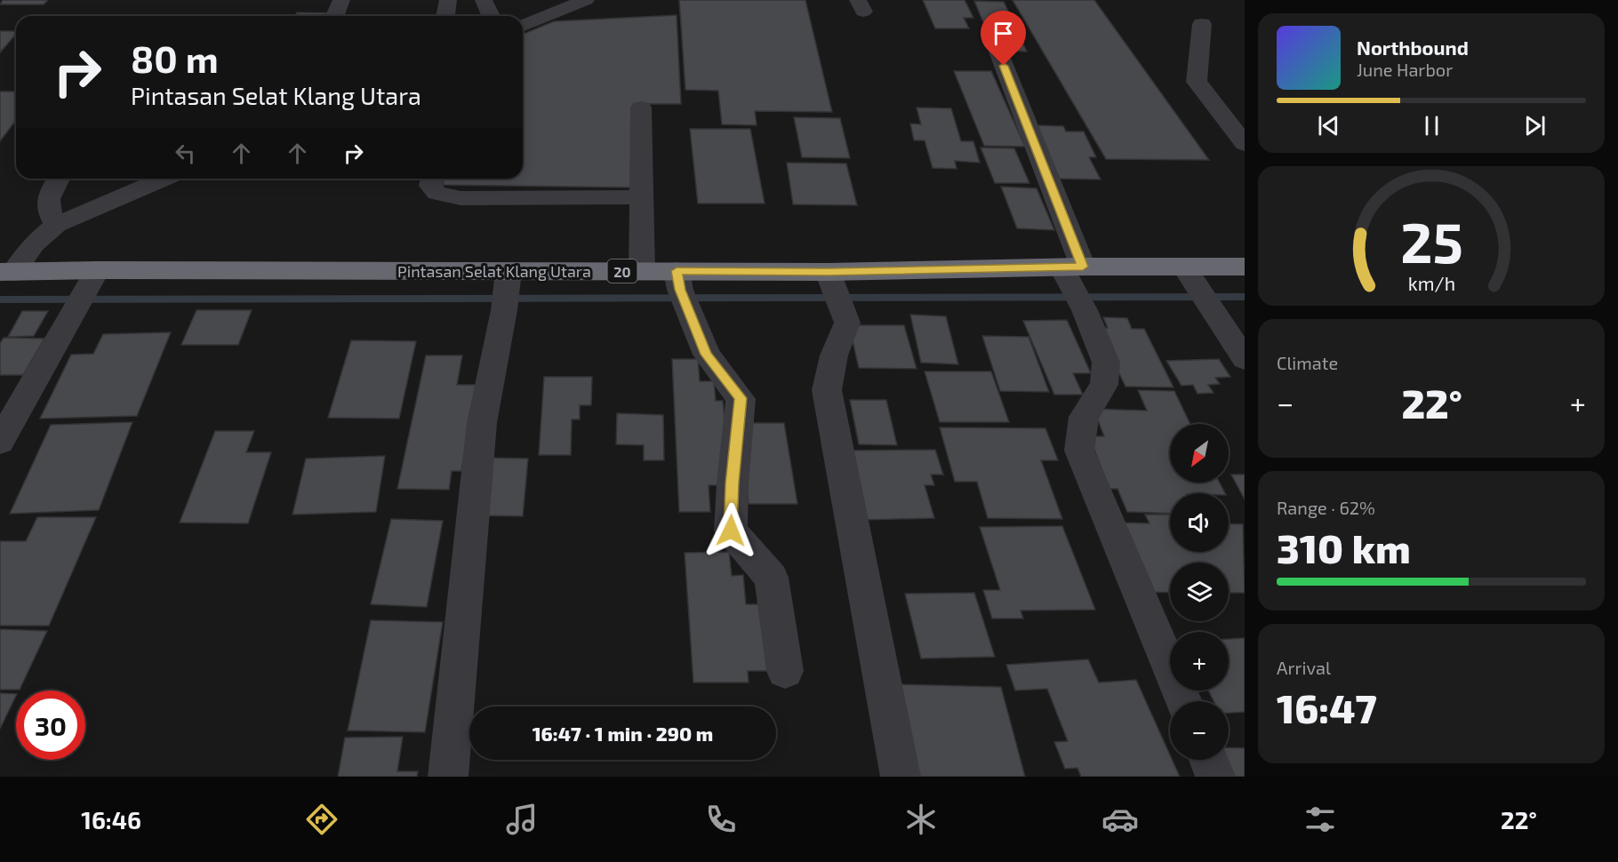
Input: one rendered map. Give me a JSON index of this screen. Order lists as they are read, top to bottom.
{
  "streets": {
    "highway": ["Pintasan Selat Klang Utara", "20"]
  },
  "north": "bottom left",
  "page": {
    "turn": ["80 m", "Pintasan Selat Klang Utara"],
    "song": ["Northbound", "June Harbor"],
    "tile": [
      "Climate",
      ["Range · 62%", "310 km"],
      ["Arrival", "16:47"]
    ],
    "heat": ["−", "22°", "+"],
    "map_buttons": ["+", "−"],
    "limit": "30",
    "trip": "16:47 · 1 min · 290 m",
    "tabs": ["16:46", "22°"],
    "gauge": ["25", "km/h"]
  }
}
